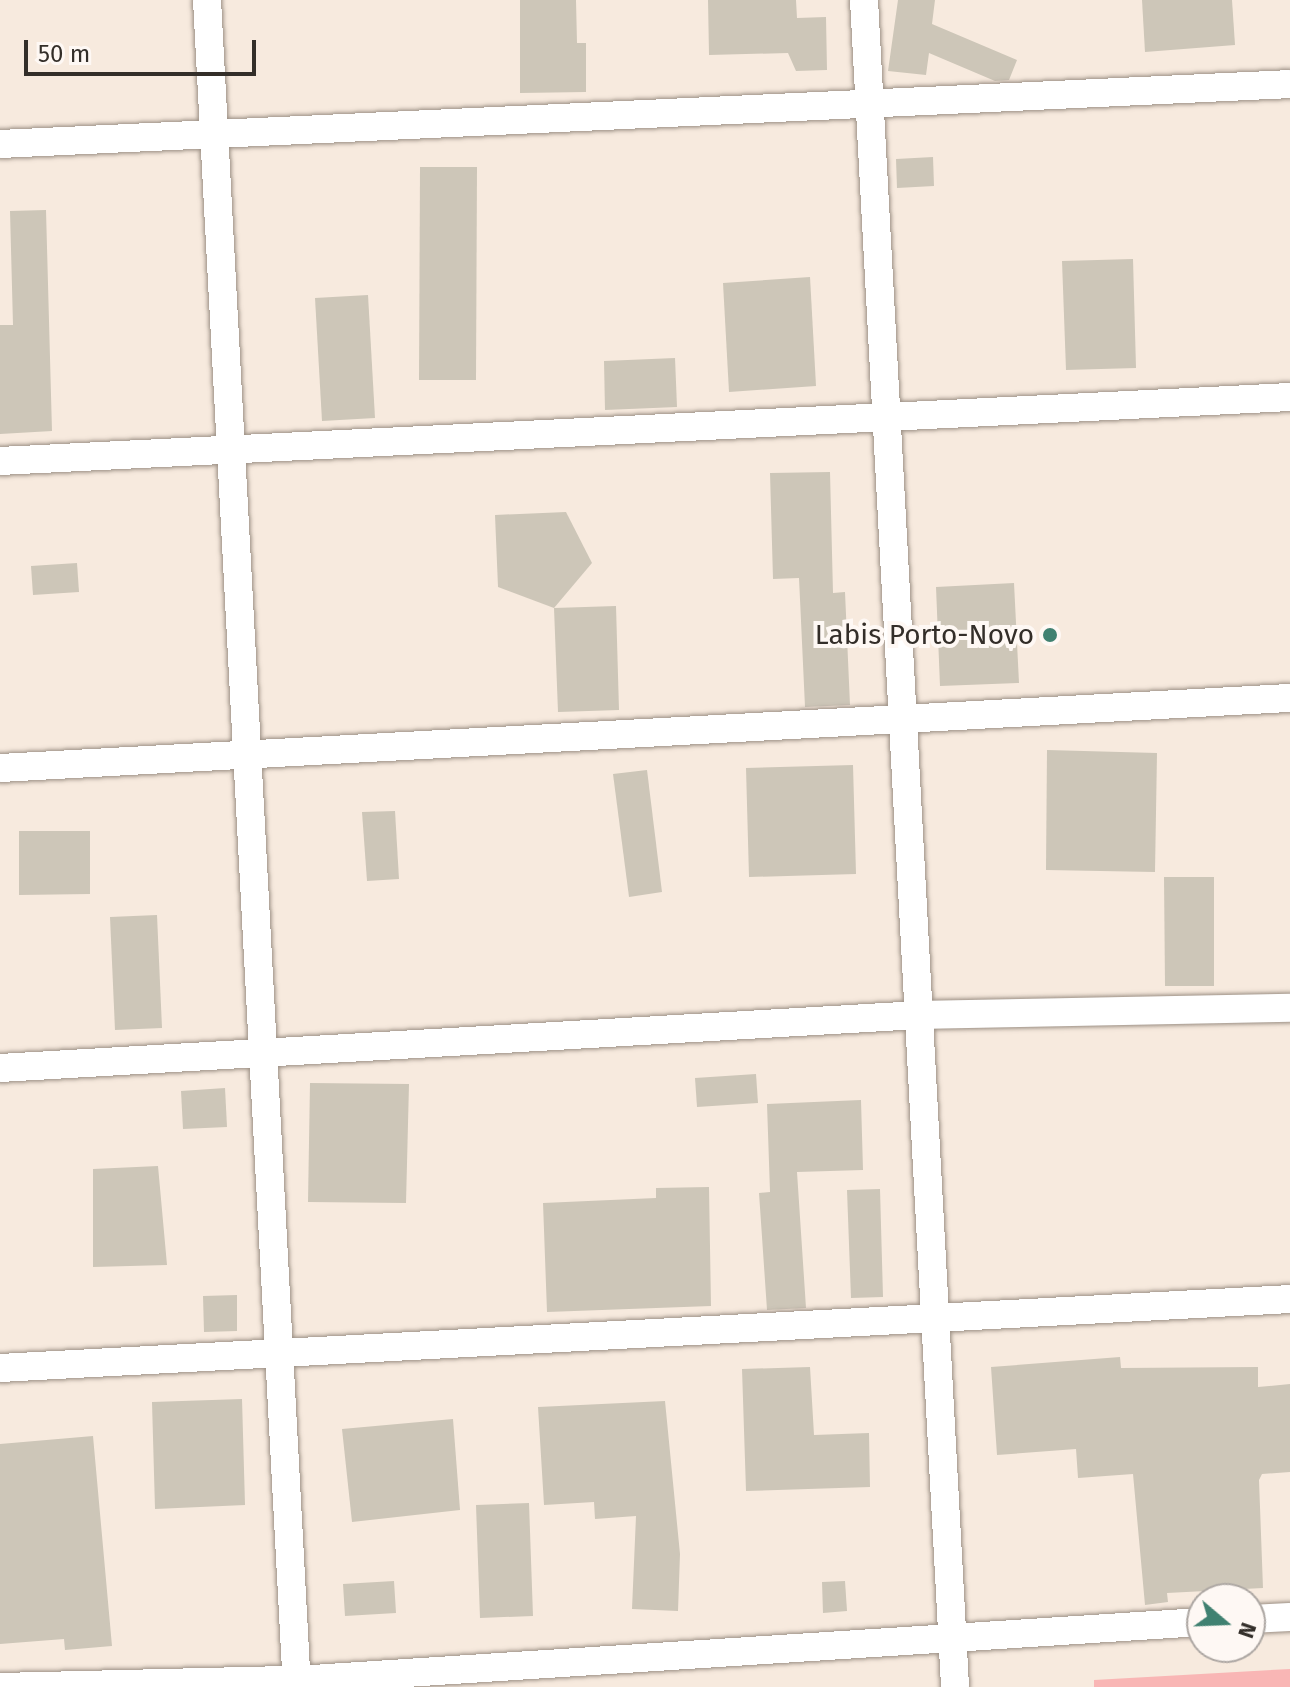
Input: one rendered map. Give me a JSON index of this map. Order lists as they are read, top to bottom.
{
  "places": ["Labis Porto-Novo"],
  "scale_bar": "50 m",
  "north": "right"
}
